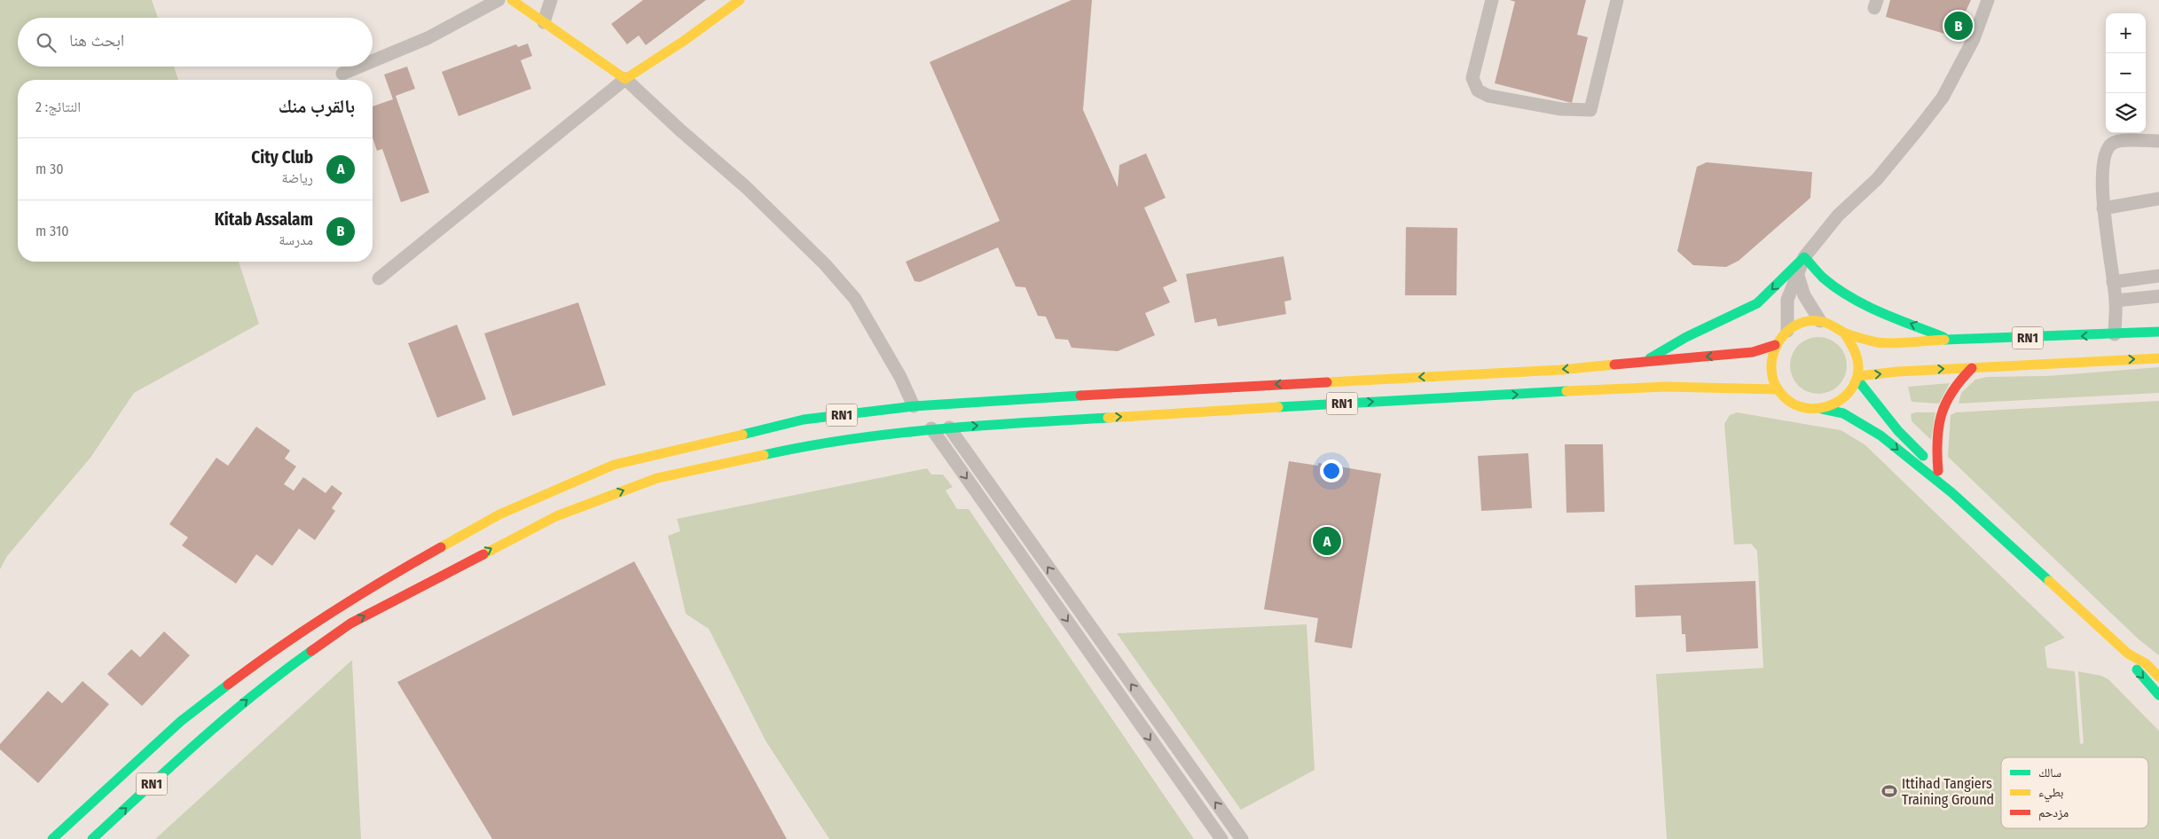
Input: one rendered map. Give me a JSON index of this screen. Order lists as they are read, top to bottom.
{
  "streets": {
    "main road": ["RN1"]
  },
  "places": {
    "sports": ["Ittihad Tangiers Training Ground"]
  },
  "legend": ["سالك", "بطيء", "مزدحم"],
  "page": {
    "pins": ["B", "A"],
    "map_buttons": ["+", "−"],
    "search": "ابحث هنا",
    "heading": ["بالقرب منك", "النتائج: 2"],
    "list": [
      {
        "mark": "A",
        "name": "City Club",
        "note": "رياضة",
        "value": "30 m"
      },
      {
        "mark": "B",
        "name": "Kitab Assalam",
        "note": "مدرسة",
        "value": "310 m"
      }
    ]
  }
}
